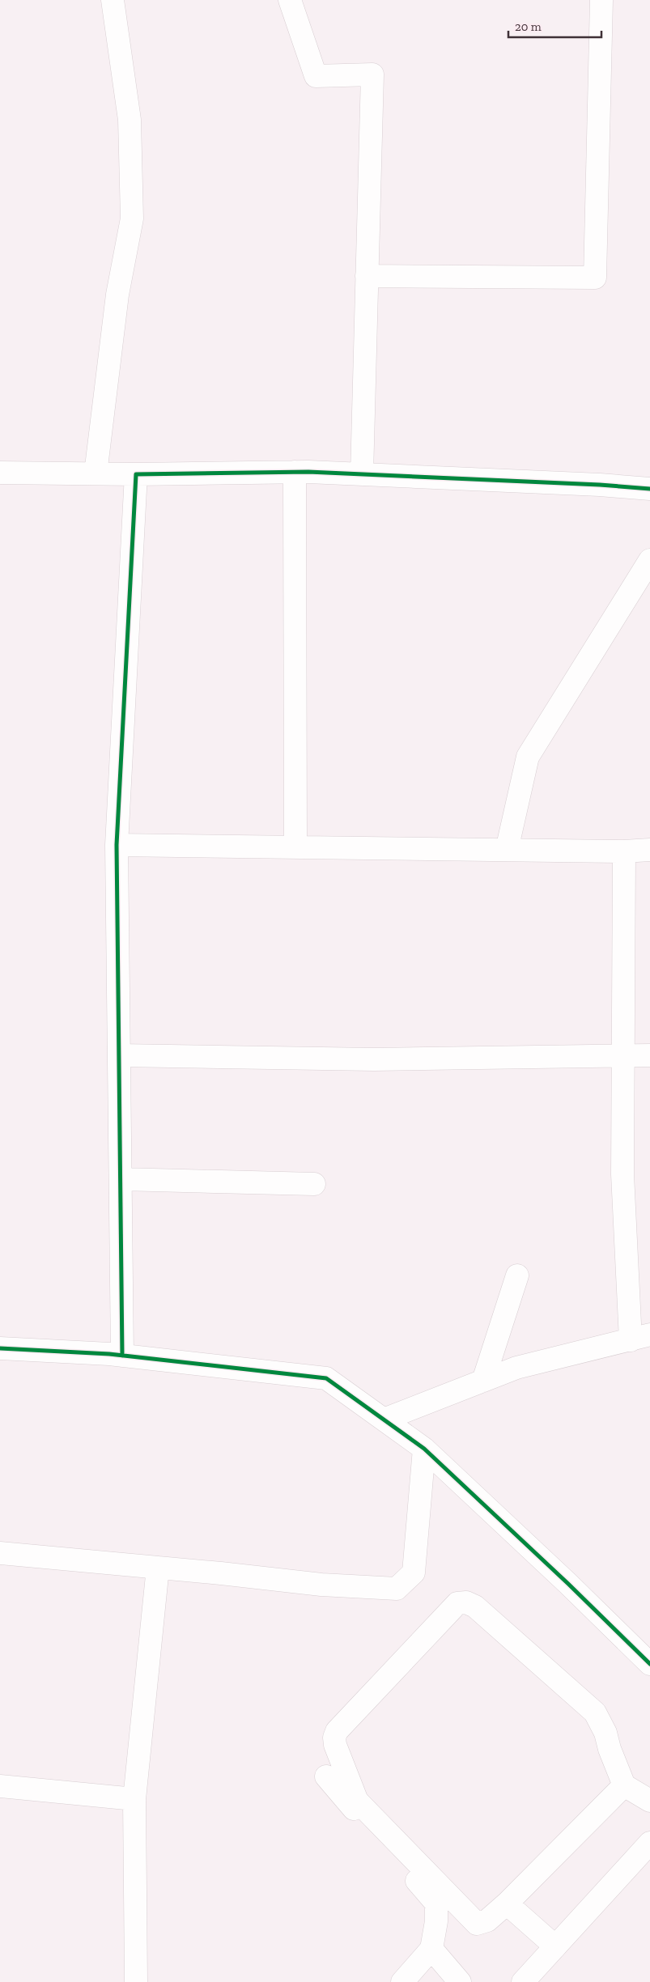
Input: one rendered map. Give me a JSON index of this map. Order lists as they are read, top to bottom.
{
  "scale_bar": "20 m"
}
